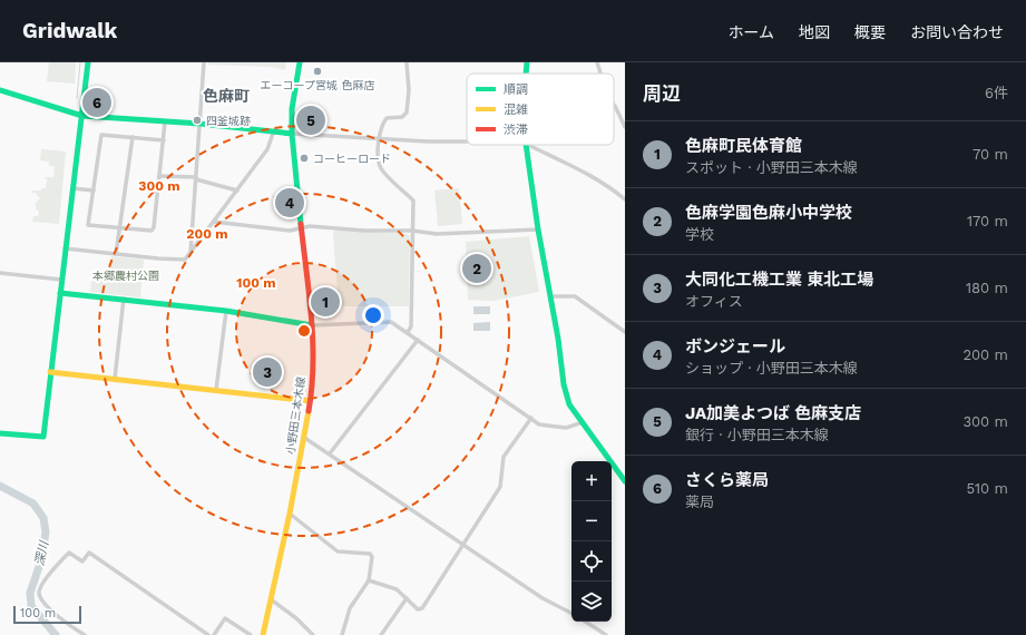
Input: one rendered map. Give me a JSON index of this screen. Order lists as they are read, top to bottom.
{
  "streets": {
    "street": ["小野田三本木線"]
  },
  "districts": ["色麻町"],
  "water": ["深川"],
  "parks": ["本郷農村公園"],
  "places": ["エーコープ宮城 色麻店", "四釜城跡", "コーヒーロード"],
  "legend": ["順調", "混雑", "渋滞"],
  "scale_bar": "100 m",
  "page": {
    "header": "Gridwalk",
    "nav": [
      "ホーム",
      "地図",
      "概要",
      "お問い合わせ"
    ],
    "heading": ["周辺", "6件"],
    "pins": [
      "6",
      "5",
      "4",
      "2",
      "1",
      "3"
    ],
    "list": [
      {
        "mark": "1",
        "name": "色麻町民体育館",
        "note": "スポット · 小野田三本木線",
        "value": "70 m"
      },
      {
        "mark": "2",
        "name": "色麻学園色麻小中学校",
        "note": "学校",
        "value": "170 m"
      },
      {
        "mark": "3",
        "name": "大同化工機工業 東北工場",
        "note": "オフィス",
        "value": "180 m"
      },
      {
        "mark": "4",
        "name": "ボンジェール",
        "note": "ショップ · 小野田三本木線",
        "value": "200 m"
      },
      {
        "mark": "5",
        "name": "JA加美よつば 色麻支店",
        "note": "銀行 · 小野田三本木線",
        "value": "300 m"
      },
      {
        "mark": "6",
        "name": "さくら薬局",
        "note": "薬局",
        "value": "510 m"
      }
    ],
    "map_buttons": ["+", "−"],
    "scale": "100 m"
  },
  "rings": ["300 m", "200 m", "100 m"]
}
